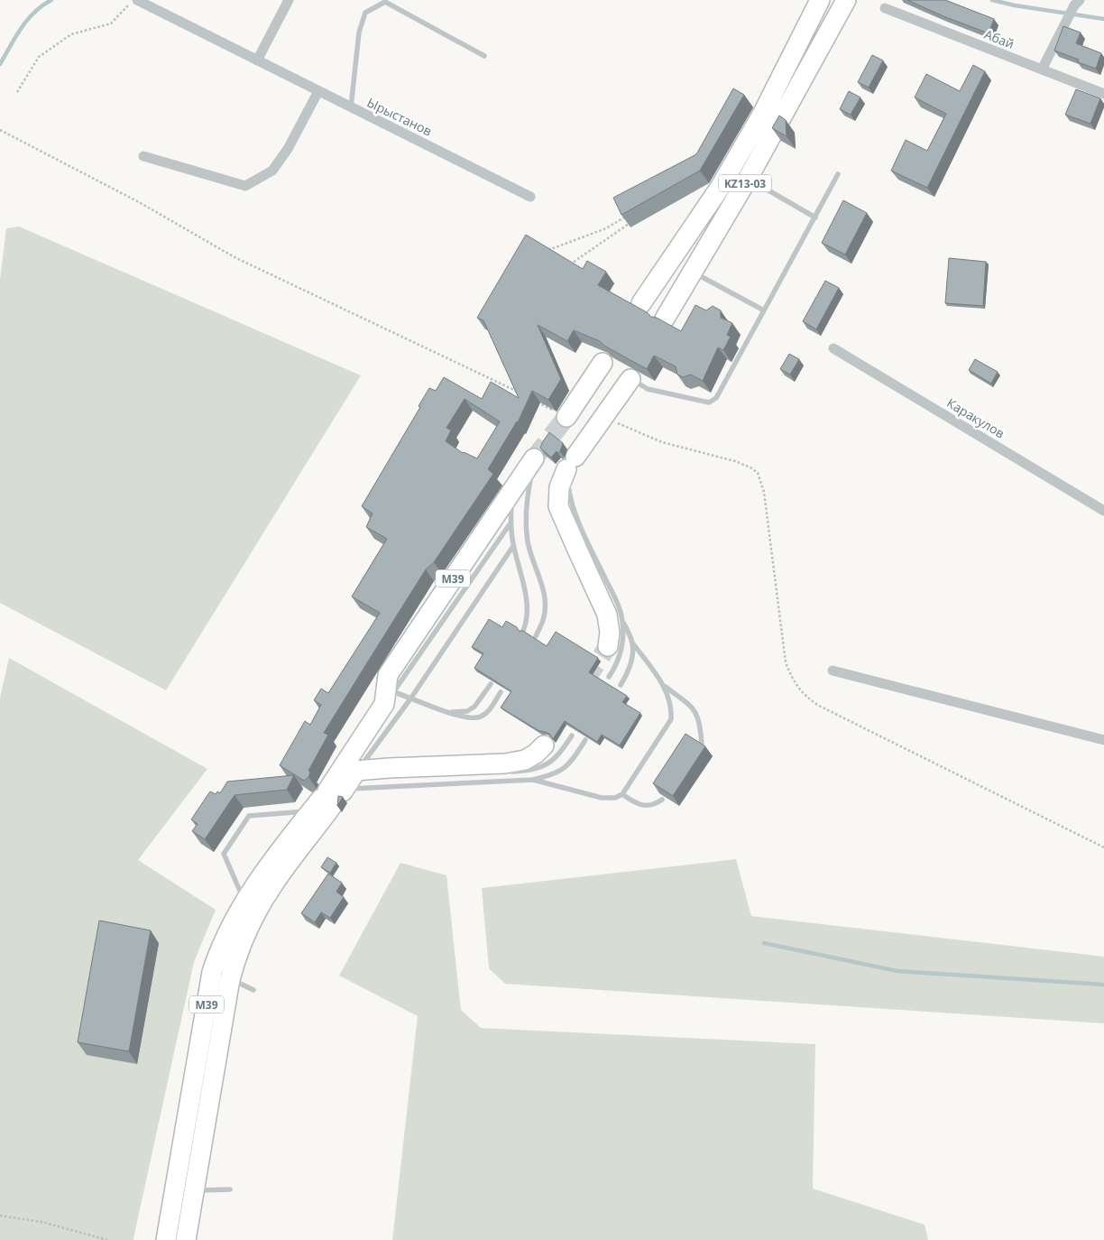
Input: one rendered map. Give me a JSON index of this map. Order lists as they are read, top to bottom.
{
  "streets": {
    "highway": ["KZ13-03", "M39"],
    "street": ["Абай", "Ырыстанов", "Каракулов"]
  }
}
